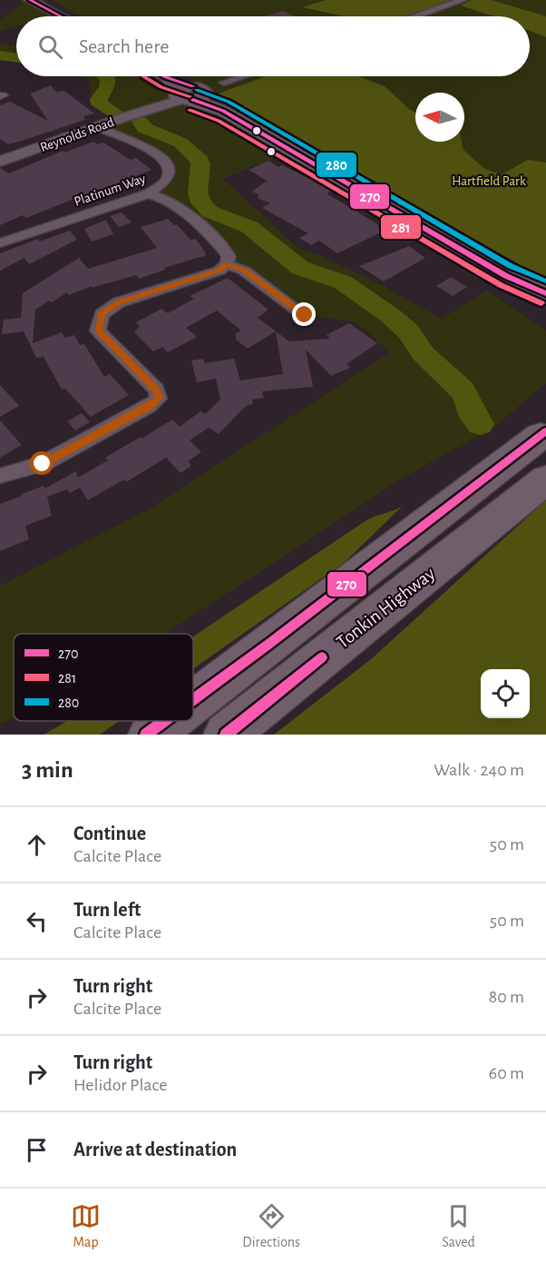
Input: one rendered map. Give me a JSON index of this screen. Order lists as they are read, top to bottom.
{
  "streets": {
    "highway": ["Tonkin Highway"],
    "street": ["Reynolds Road", "Platinum Way"]
  },
  "crossings": [
    ["Reynolds Road", "Platinum Way"]
  ],
  "parks": ["Hartfield Park"],
  "lines": ["transit line 270", "transit line 281", "transit line 280"],
  "legend": ["270", "281", "280"],
  "north": "left",
  "page": {
    "search": "Search here",
    "heading": ["3 min", "Walk · 240 m"],
    "list": [
      ["Continue", "Calcite Place", "50 m"],
      ["Turn left", "Calcite Place", "50 m"],
      ["Turn right", "Calcite Place", "80 m"],
      ["Turn right", "Helidor Place", "60 m"],
      "Arrive at destination"
    ],
    "nav": ["Map", "Directions", "Saved"]
  }
}
